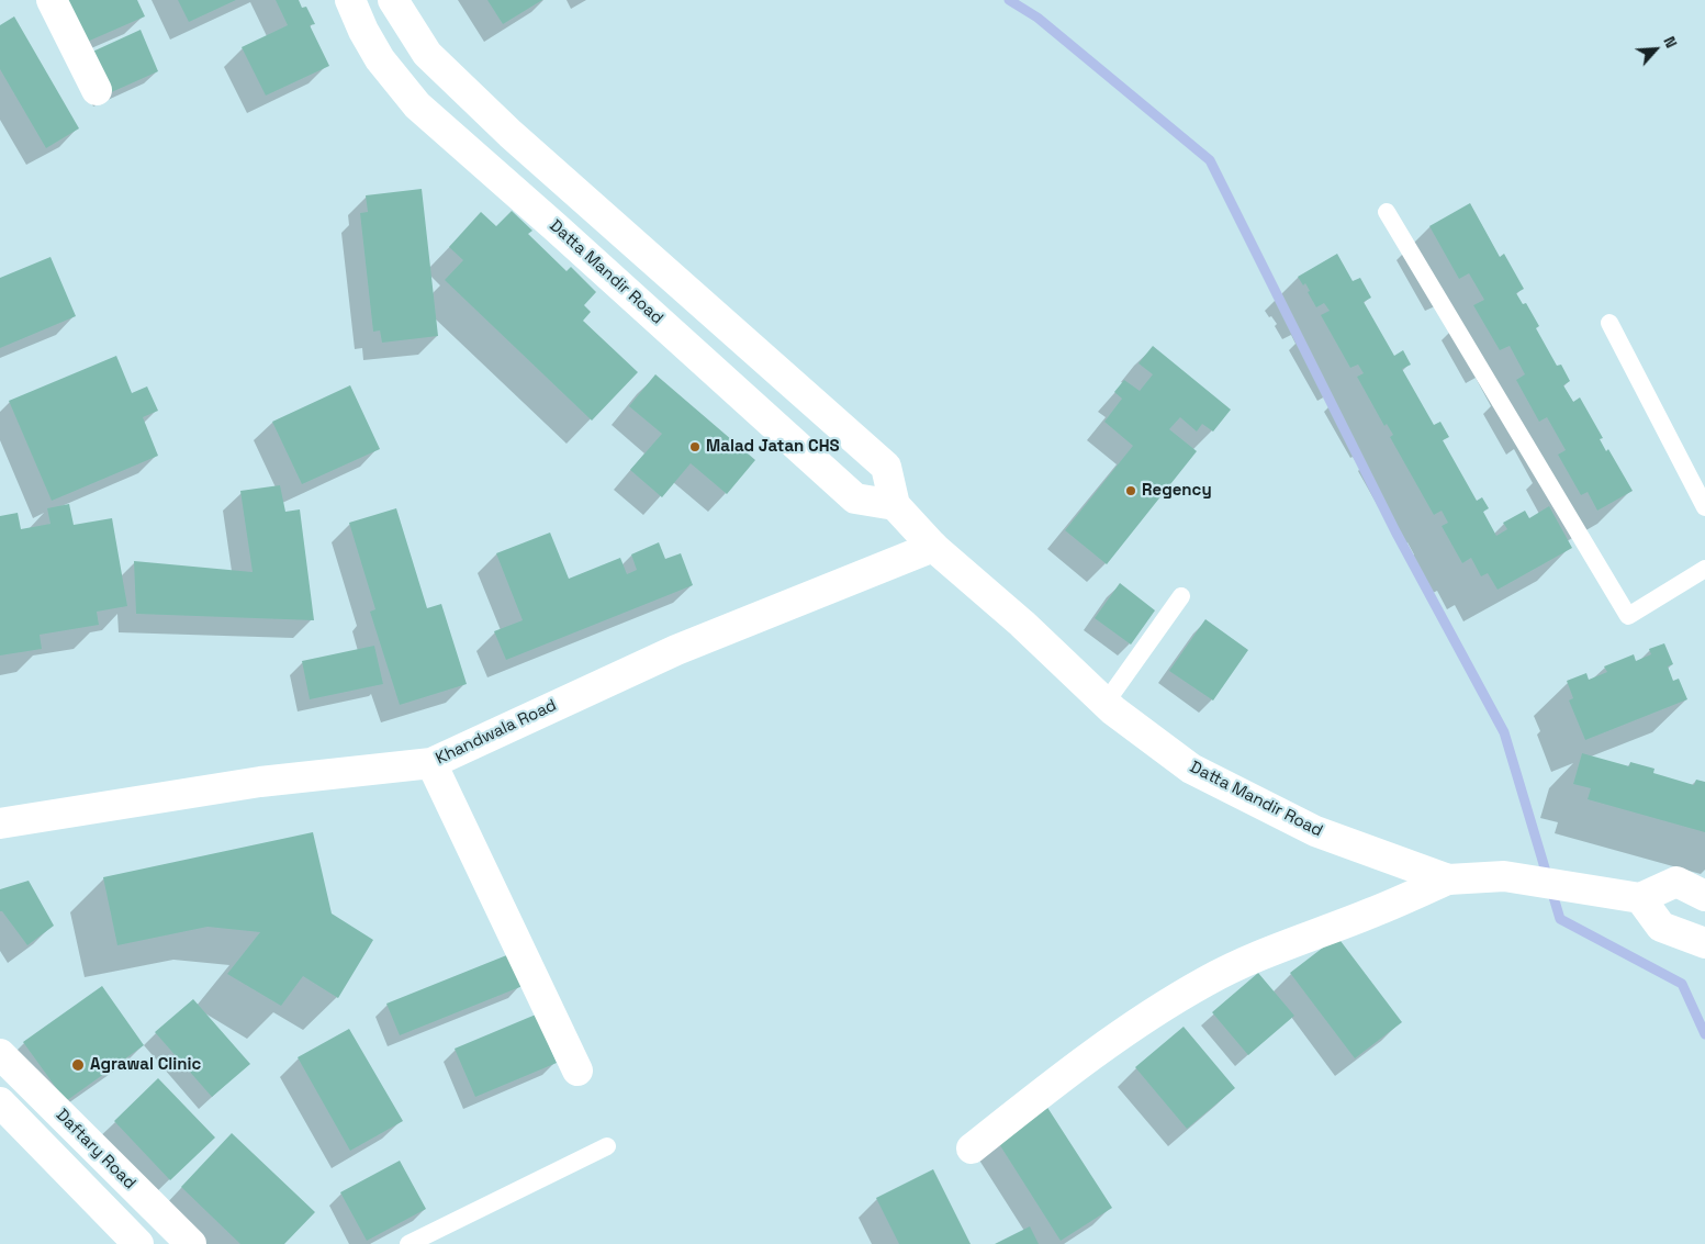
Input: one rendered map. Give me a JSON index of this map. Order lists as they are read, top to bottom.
{
  "streets": {
    "main road": ["Datta Mandir Road", "Khandwala Road", "Daftary Road"]
  },
  "crossings": [
    ["Datta Mandir Road", "Khandwala Road"]
  ],
  "places": ["Malad Jatan CHS", "Regency", "Agrawal Clinic"],
  "north": "top right"
}
